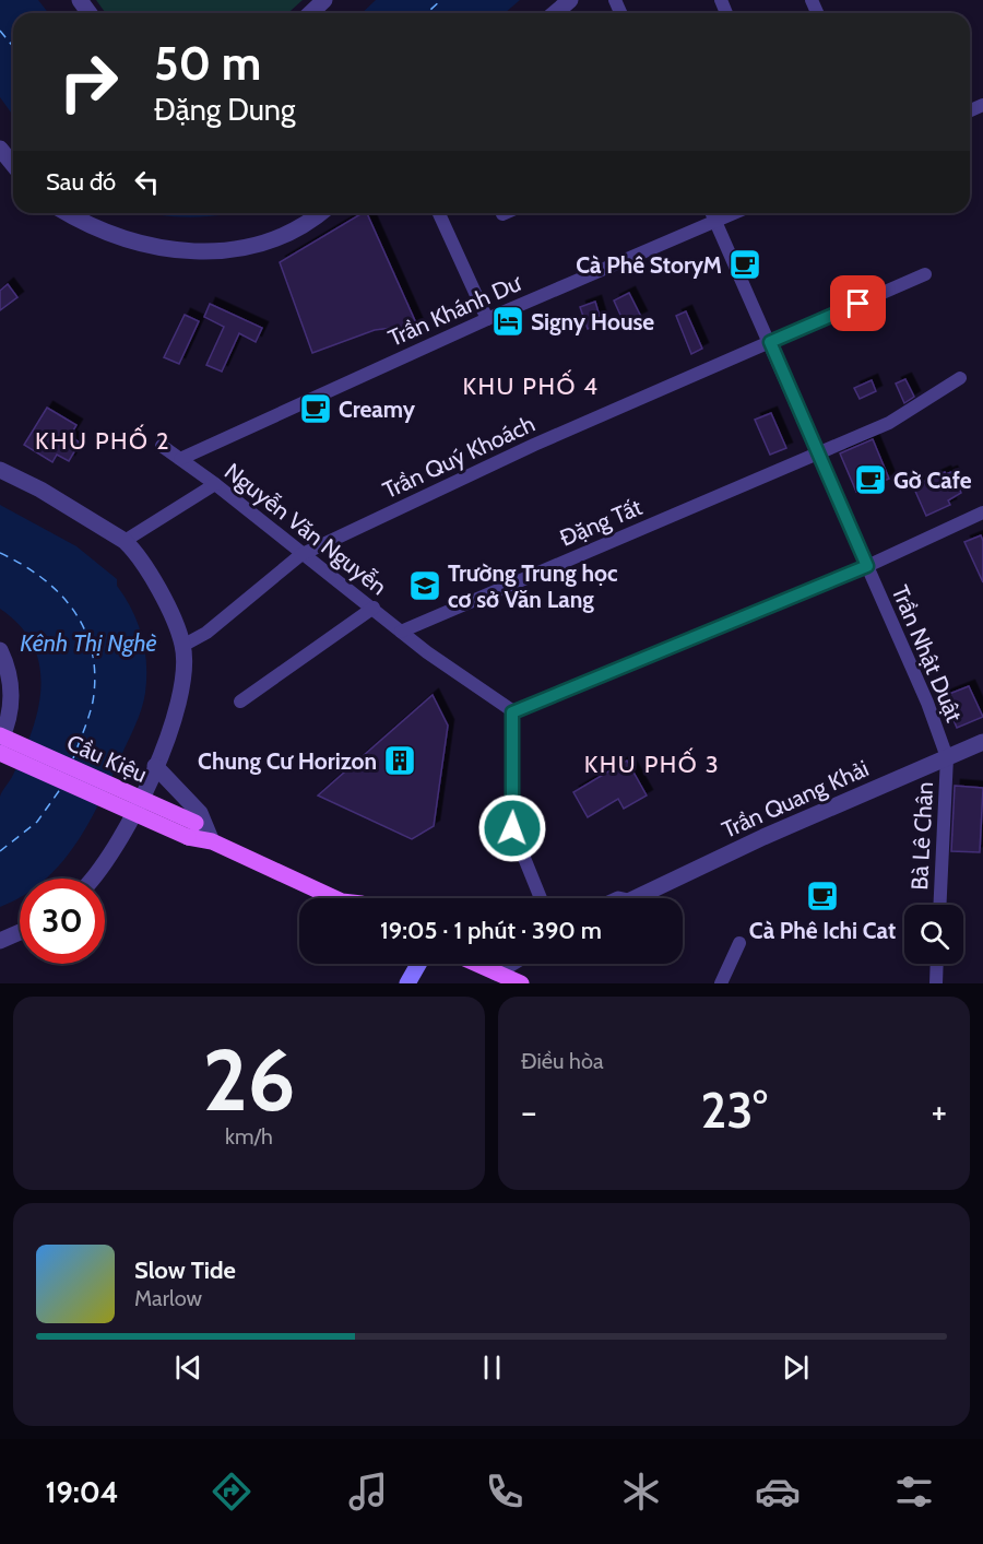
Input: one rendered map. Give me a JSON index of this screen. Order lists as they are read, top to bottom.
{
  "streets": {
    "main road": ["Cầu Kiệu"],
    "street": [
      "Trần Khánh Dư",
      "Trần Quý Khoách",
      "Ðặng Tất",
      "Nguyễn Văn Nguyễn",
      "Trần Nhật Duật",
      "Trần Quang Khải",
      "Bà Lê Chân"
    ]
  },
  "crossings": [
    ["Trần Khánh Dư", "Nguyễn Văn Nguyễn"],
    ["Trần Khánh Dư", "Trần Nhật Duật"],
    ["Trần Quý Khoách", "Nguyễn Văn Nguyễn"],
    ["Trần Quý Khoách", "Trần Nhật Duật"],
    ["Ðặng Tất", "Nguyễn Văn Nguyễn"],
    ["Ðặng Tất", "Trần Nhật Duật"],
    ["Trần Nhật Duật", "Trần Quang Khải"],
    ["Trần Nhật Duật", "Bà Lê Chân"],
    ["Trần Quang Khải", "Bà Lê Chân"]
  ],
  "districts": ["KHU PHỐ 4", "KHU PHỐ 2", "KHU PHỐ 3"],
  "water": ["Kênh Thị Nghè"],
  "places": {
    "cafe": [
      "Cà Phê StoryM",
      "Creamy",
      "Gờ Cafe",
      "Cà Phê Ichi Cat"
    ],
    "hotel": ["Signy House"],
    "school or university": ["Trường Trung học cơ sở Văn Lang"],
    "building": ["Chung Cư Horizon"]
  },
  "page": {
    "turn": ["50 m", "Đặng Dung"],
    "then": "Sau đó",
    "limit": "30",
    "trip": "19:05 · 1 phút · 390 m",
    "tile": [
      ["26", "km/h"],
      "Điều hòa"
    ],
    "heat": ["−", "23°", "+"],
    "song": ["Slow Tide", "Marlow"],
    "tabs": "19:04"
  }
}
